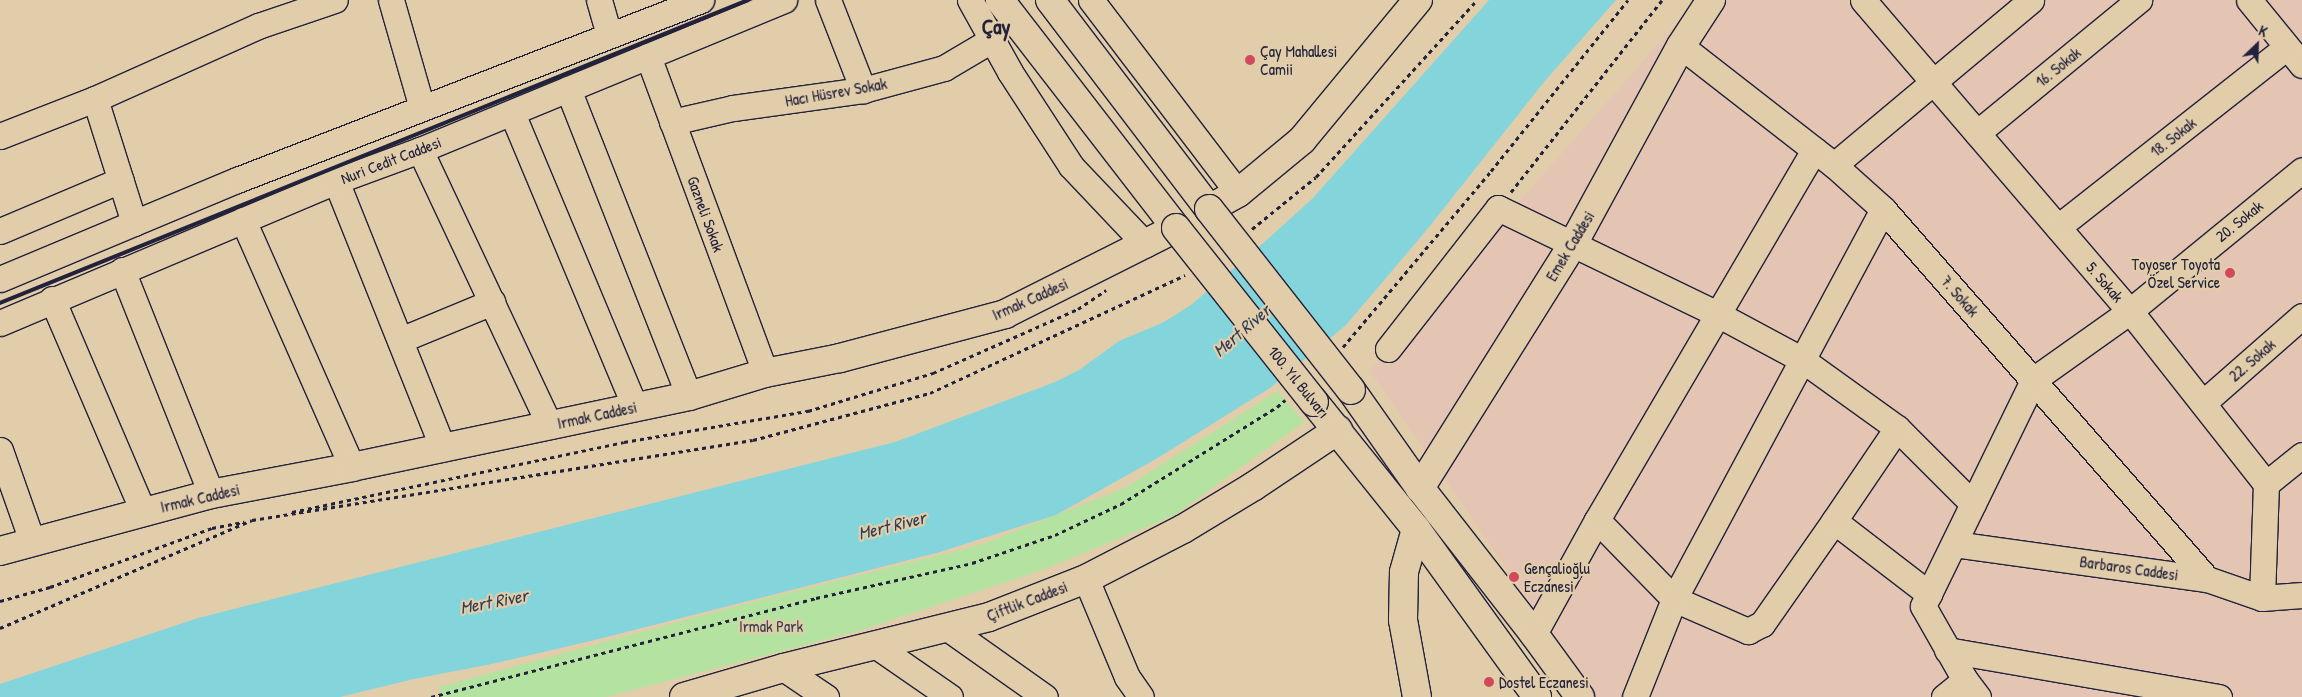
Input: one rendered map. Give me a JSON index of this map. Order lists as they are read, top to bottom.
{
  "streets": {
    "main road": [
      "Emek Caddesi",
      "Irmak Caddesi",
      "100. Yıl Bulvarı",
      "Çiftlik Caddesi"
    ],
    "street": [
      "16. Sokak",
      "Hacı Hüsrev Sokak",
      "18. Sokak",
      "Nuri Cedit Caddesi",
      "Gazneli Sokak",
      "20. Sokak",
      "5. Sokak",
      "7. Sokak",
      "22. Sokak",
      "Barbaros Caddesi"
    ]
  },
  "crossings": [
    ["16. Sokak", "5. Sokak"],
    ["Hacı Hüsrev Sokak", "Gazneli Sokak"],
    ["18. Sokak", "5. Sokak"],
    ["Nuri Cedit Caddesi", "Gazneli Sokak"],
    ["Gazneli Sokak", "Irmak Caddesi"],
    ["20. Sokak", "5. Sokak"],
    ["20. Sokak", "7. Sokak"],
    ["Emek Caddesi", "7. Sokak"],
    ["5. Sokak", "22. Sokak"],
    ["7. Sokak", "Barbaros Caddesi"],
    ["Irmak Caddesi", "100. Yıl Bulvarı"],
    ["100. Yıl Bulvarı", "Çiftlik Caddesi"]
  ],
  "districts": ["Çay"],
  "water": ["Mert River"],
  "parks": ["Irmak Park"],
  "places": [
    "Çay Mahallesi Camii",
    "Toyoser Toyota Özel Service",
    "Gençalioğlu Eczanesi",
    "Dostel Eczanesi"
  ],
  "north": "top right"
}
